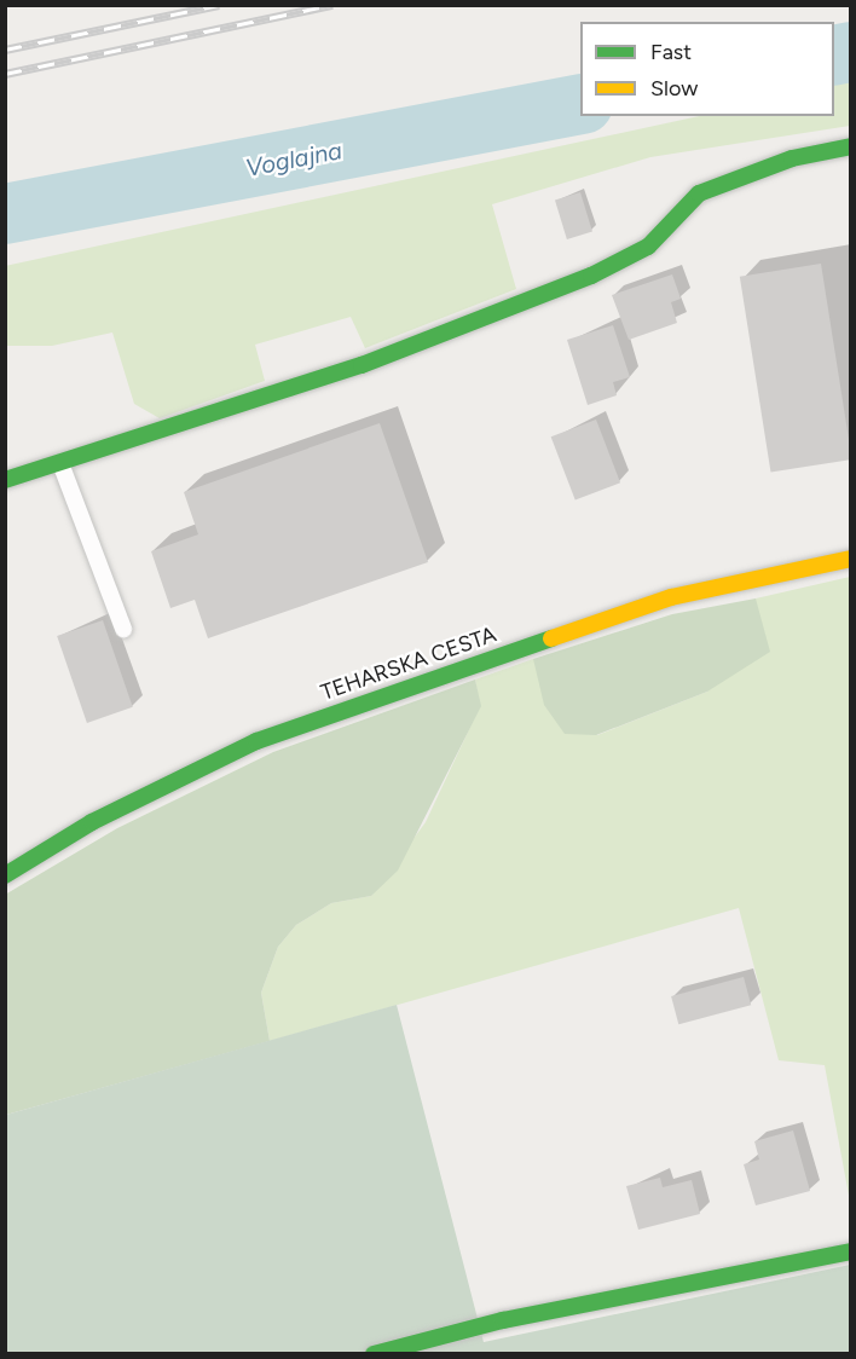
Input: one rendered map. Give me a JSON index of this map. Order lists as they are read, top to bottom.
{
  "streets": {
    "street": ["TEHARSKA CESTA"]
  },
  "water": ["Voglajna"],
  "legend": ["Fast", "Slow"]
}
